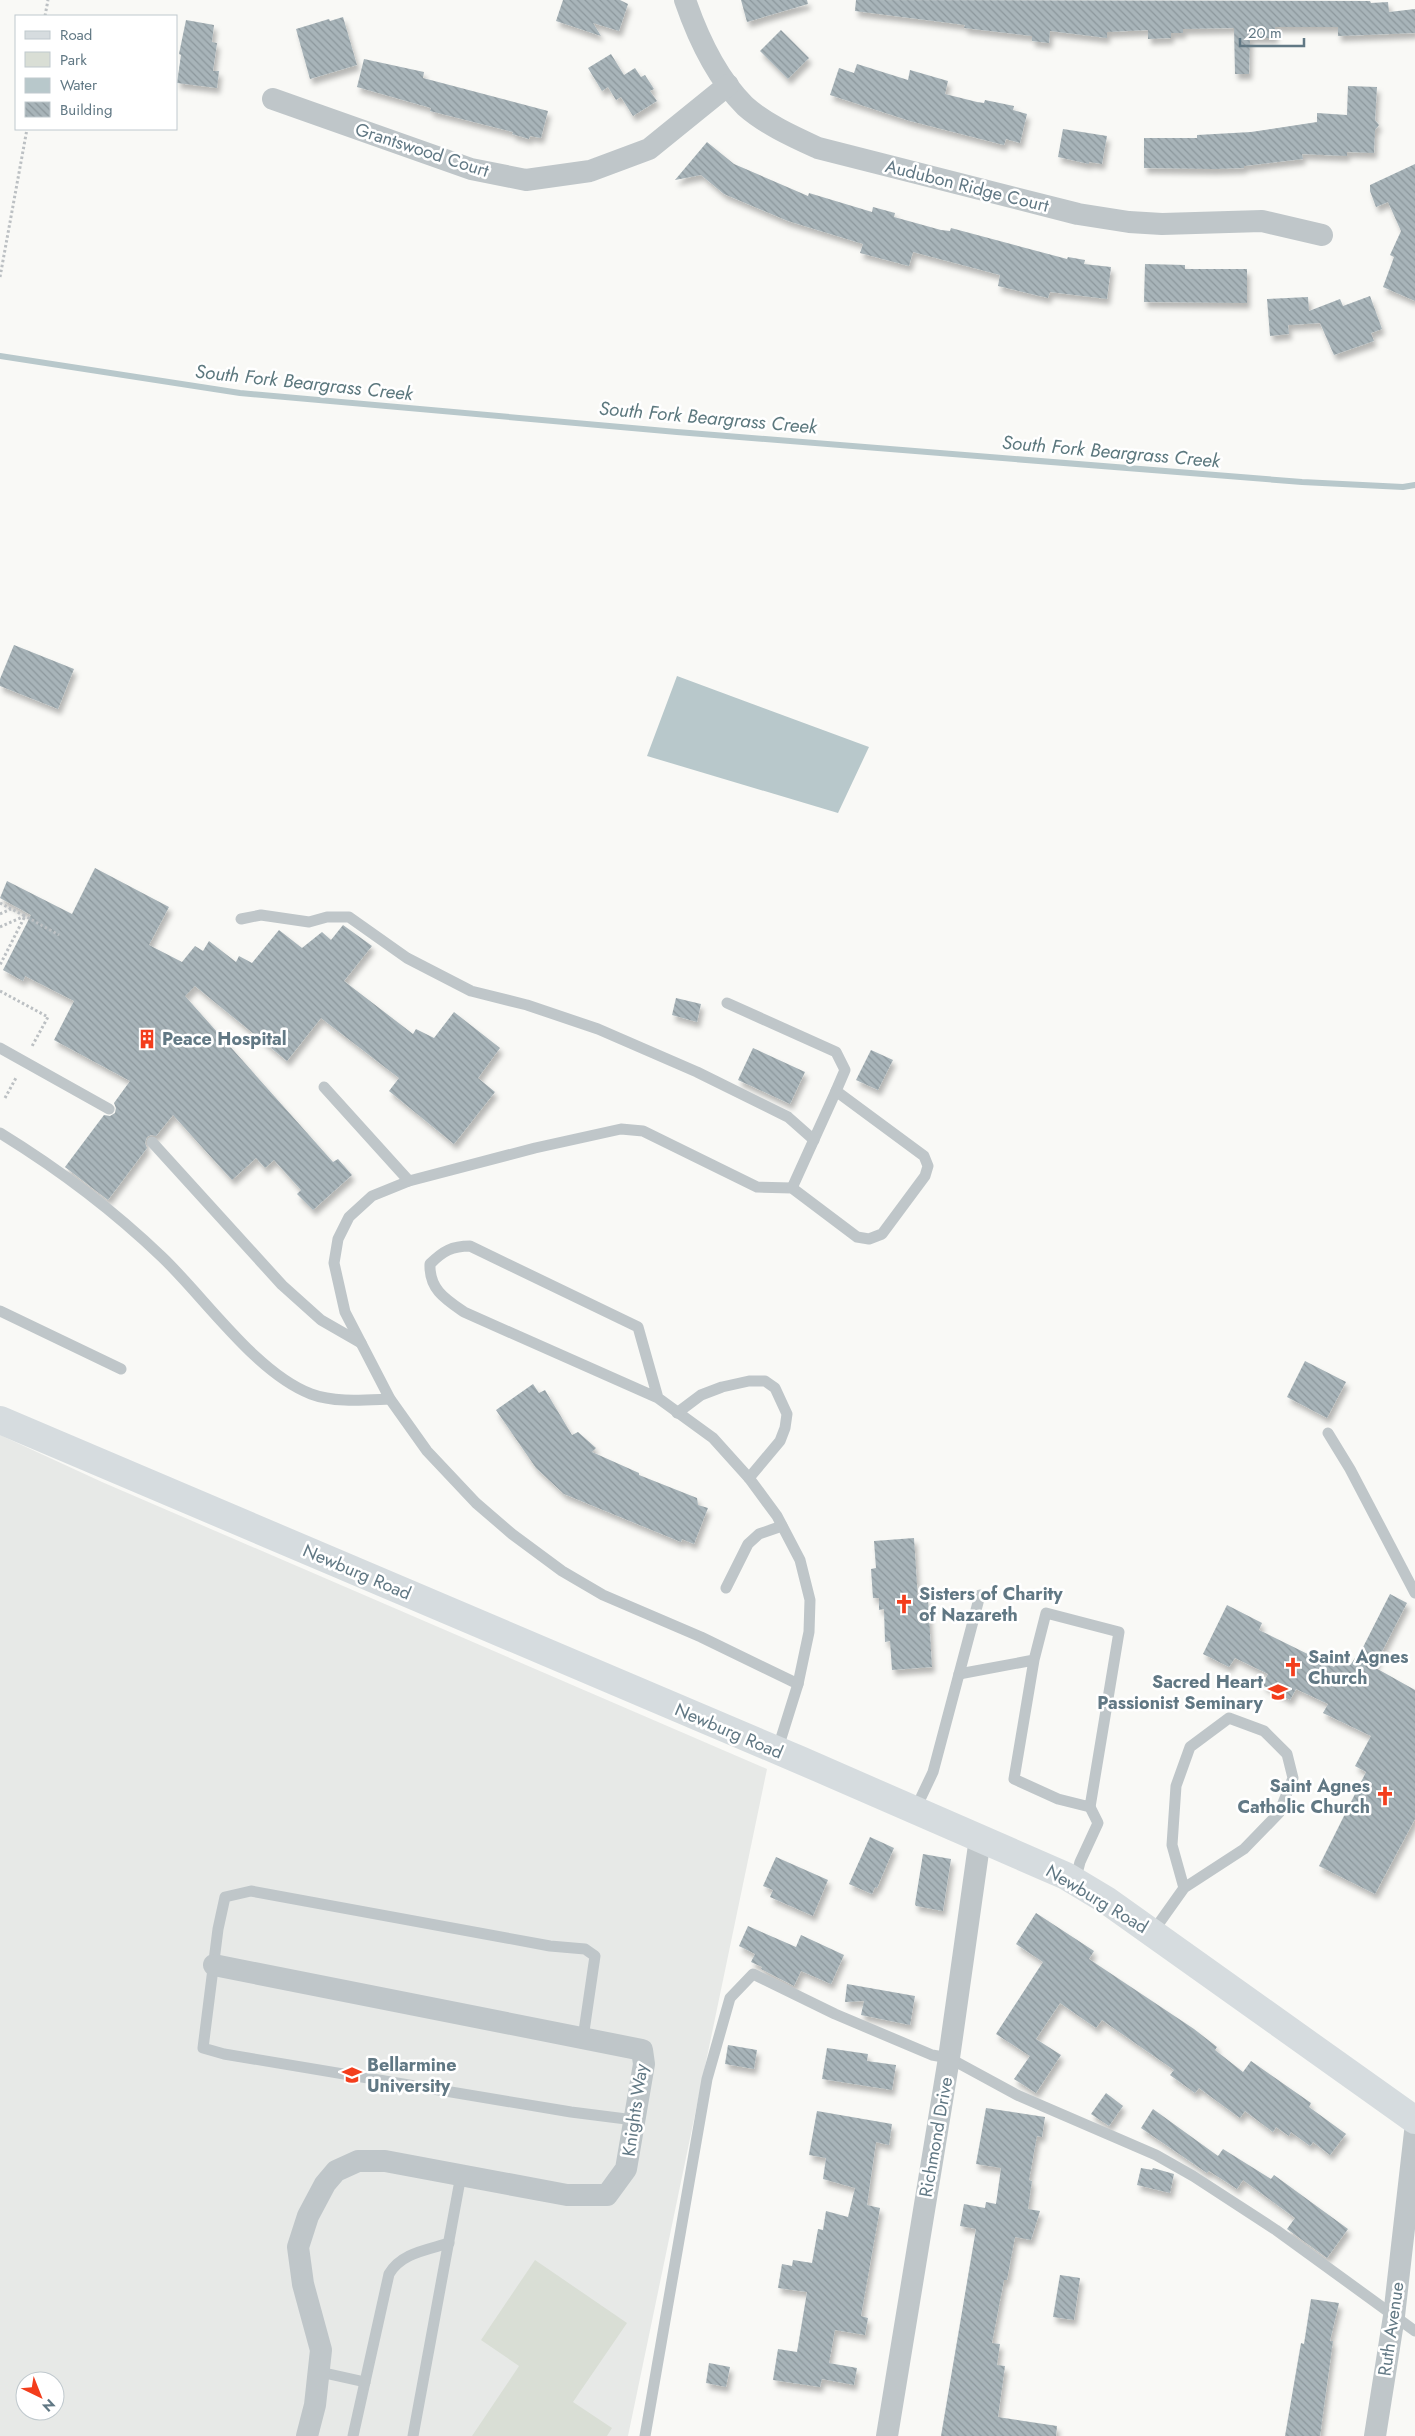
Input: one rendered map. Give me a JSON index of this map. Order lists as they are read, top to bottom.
{
  "streets": {
    "main road": ["Newburg Road"],
    "street": [
      "Grantswood Court",
      "Audubon Ridge Court",
      "Knights Way",
      "Richmond Drive",
      "Ruth Avenue"
    ]
  },
  "crossings": [
    ["Grantswood Court", "Audubon Ridge Court"],
    ["Newburg Road", "Richmond Drive"]
  ],
  "water": ["South Fork Beargrass Creek"],
  "places": {
    "building": ["Peace Hospital"],
    "church": ["Sisters of Charity of Nazareth", "Saint Agnes Church", "Saint Agnes Catholic Church"],
    "school or university": ["Sacred Heart Passionist Seminary", "Bellarmine University"]
  },
  "legend": [
    "Road",
    "Park",
    "Water",
    "Building"
  ],
  "scale_bar": "20 m",
  "north": "bottom right"
}
